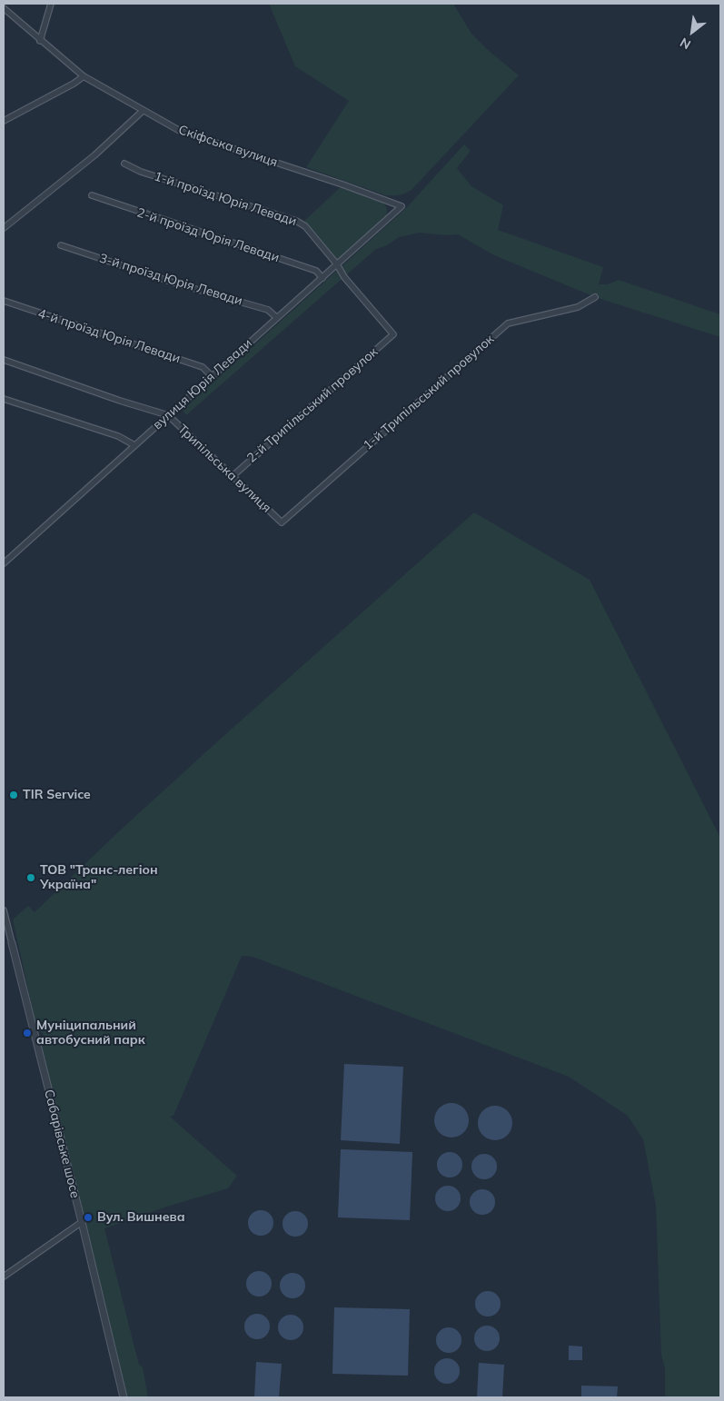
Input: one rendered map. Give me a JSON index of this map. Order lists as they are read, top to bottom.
{
  "streets": {
    "street": [
      "Скіфська вулиця",
      "1-й проїзд Юрія Левади",
      "2-й проїзд Юрія Левади",
      "3-й проїзд Юрія Левади",
      "4-й проїзд Юрія Левади",
      "вулиця Юрія Левади",
      "1-й Трипільський провулок",
      "2-й Трипільський провулок",
      "Трипільська вулиця",
      "Сабарівське шосе"
    ]
  },
  "crossings": [
    ["Скіфська вулиця", "вулиця Юрія Левади"],
    ["1-й проїзд Юрія Левади", "вулиця Юрія Левади"],
    ["1-й проїзд Юрія Левади", "2-й Трипільський провулок"],
    ["2-й проїзд Юрія Левади", "вулиця Юрія Левади"],
    ["3-й проїзд Юрія Левади", "вулиця Юрія Левади"],
    ["4-й проїзд Юрія Левади", "вулиця Юрія Левади"],
    ["вулиця Юрія Левади", "Трипільська вулиця"],
    ["1-й Трипільський провулок", "Трипільська вулиця"],
    ["2-й Трипільський провулок", "Трипільська вулиця"]
  ],
  "places": [
    "TIR Service",
    "ТОВ \"Транс-легіон Україна\"",
    "Муніципальний автобусний парк",
    "Вул. Вишнева"
  ],
  "north": "bottom left"
}
